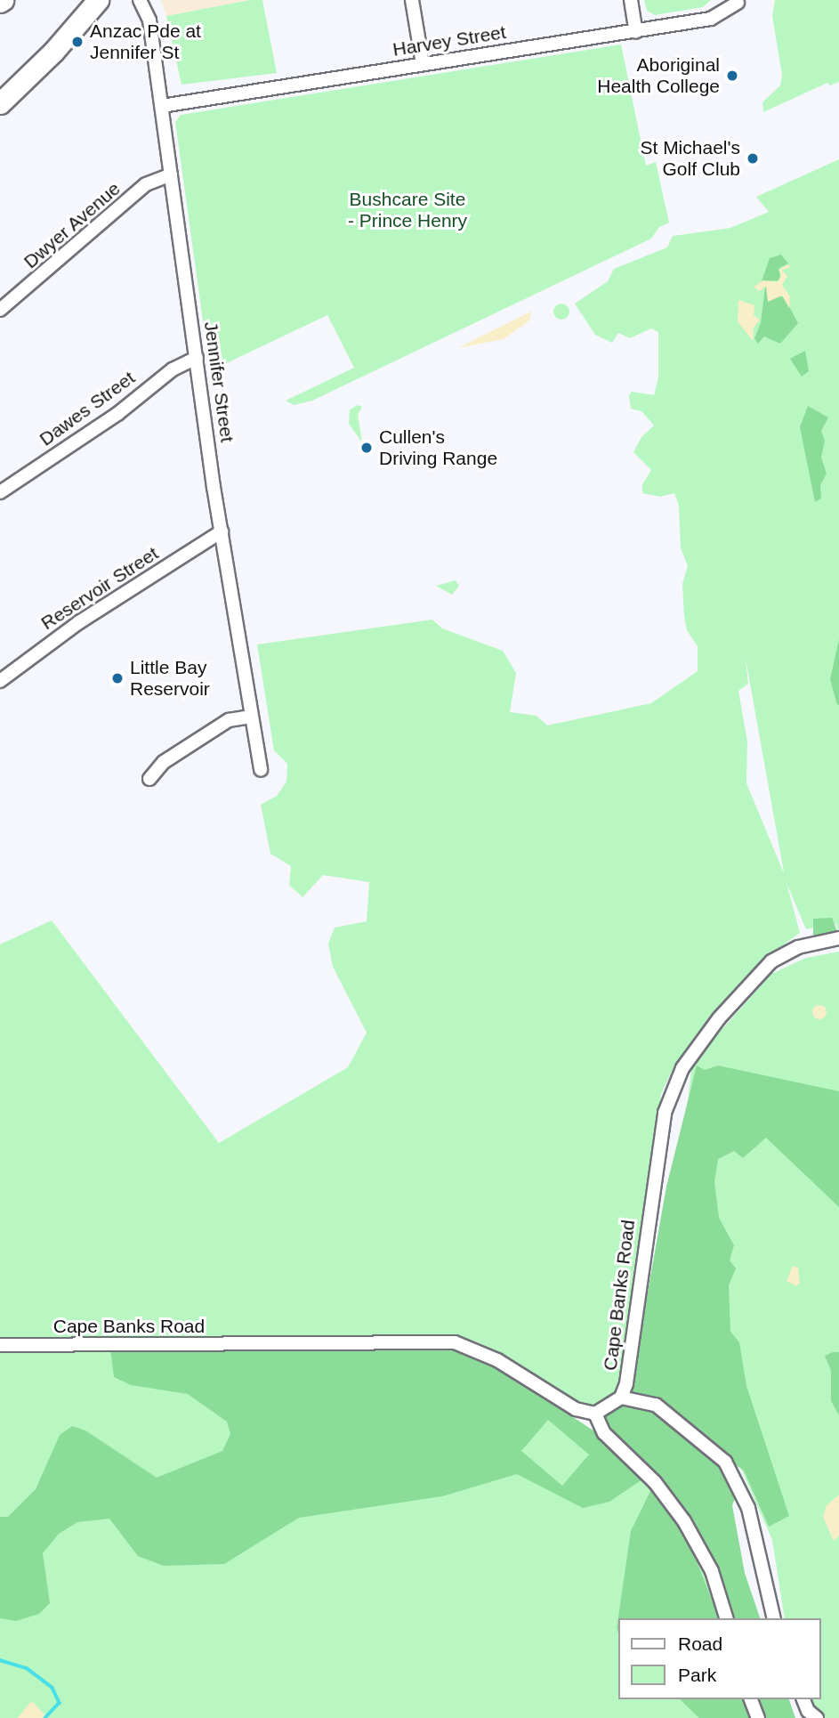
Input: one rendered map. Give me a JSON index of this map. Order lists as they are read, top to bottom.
{
  "streets": {
    "street": [
      "Harvey Street",
      "Dwyer Avenue",
      "Jennifer Street",
      "Dawes Street",
      "Reservoir Street",
      "Cape Banks Road"
    ]
  },
  "crossings": [
    ["Harvey Street", "Jennifer Street"],
    ["Dwyer Avenue", "Jennifer Street"],
    ["Jennifer Street", "Dawes Street"],
    ["Jennifer Street", "Reservoir Street"]
  ],
  "parks": ["Bushcare Site - Prince Henry"],
  "places": [
    "Anzac Pde at Jennifer St",
    "Aboriginal Health College",
    "St Michael's Golf Club",
    "Cullen's Driving Range",
    "Little Bay Reservoir"
  ],
  "legend": ["Road", "Park"]
}
